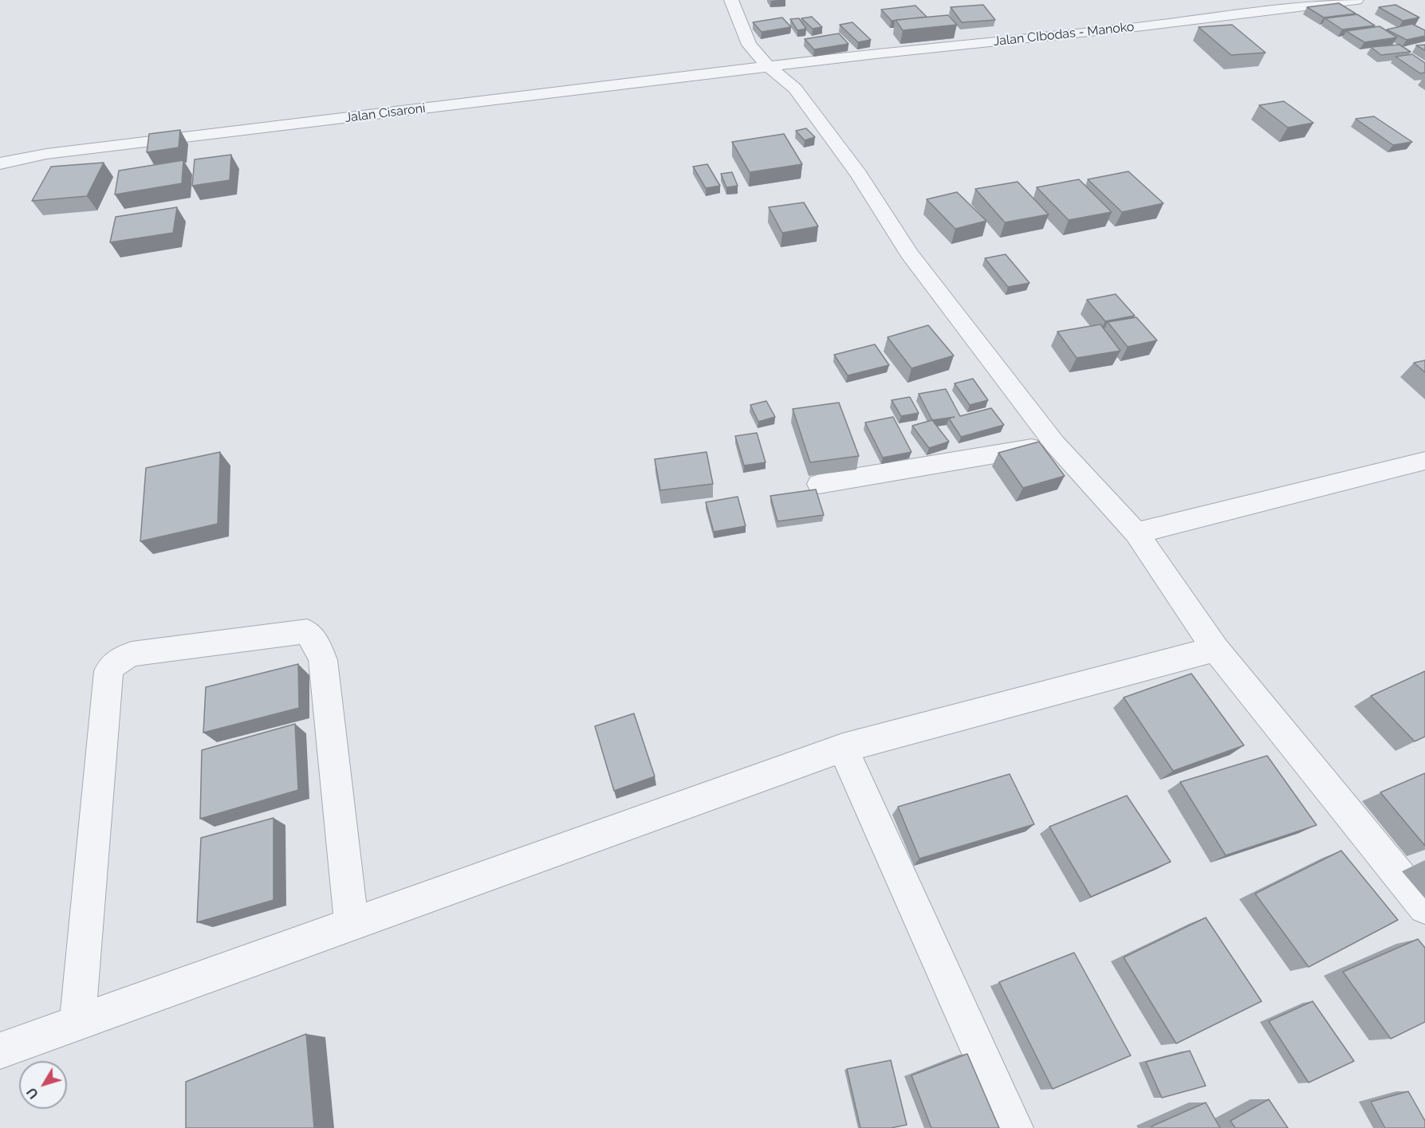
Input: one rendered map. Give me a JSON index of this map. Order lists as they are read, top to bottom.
{
  "streets": {
    "street": ["Jalan CIbodas - Manoko", "Jalan Cisaroni"]
  },
  "crossings": [
    ["Jalan CIbodas - Manoko", "Jalan Cisaroni"]
  ],
  "north": "bottom left"
}
